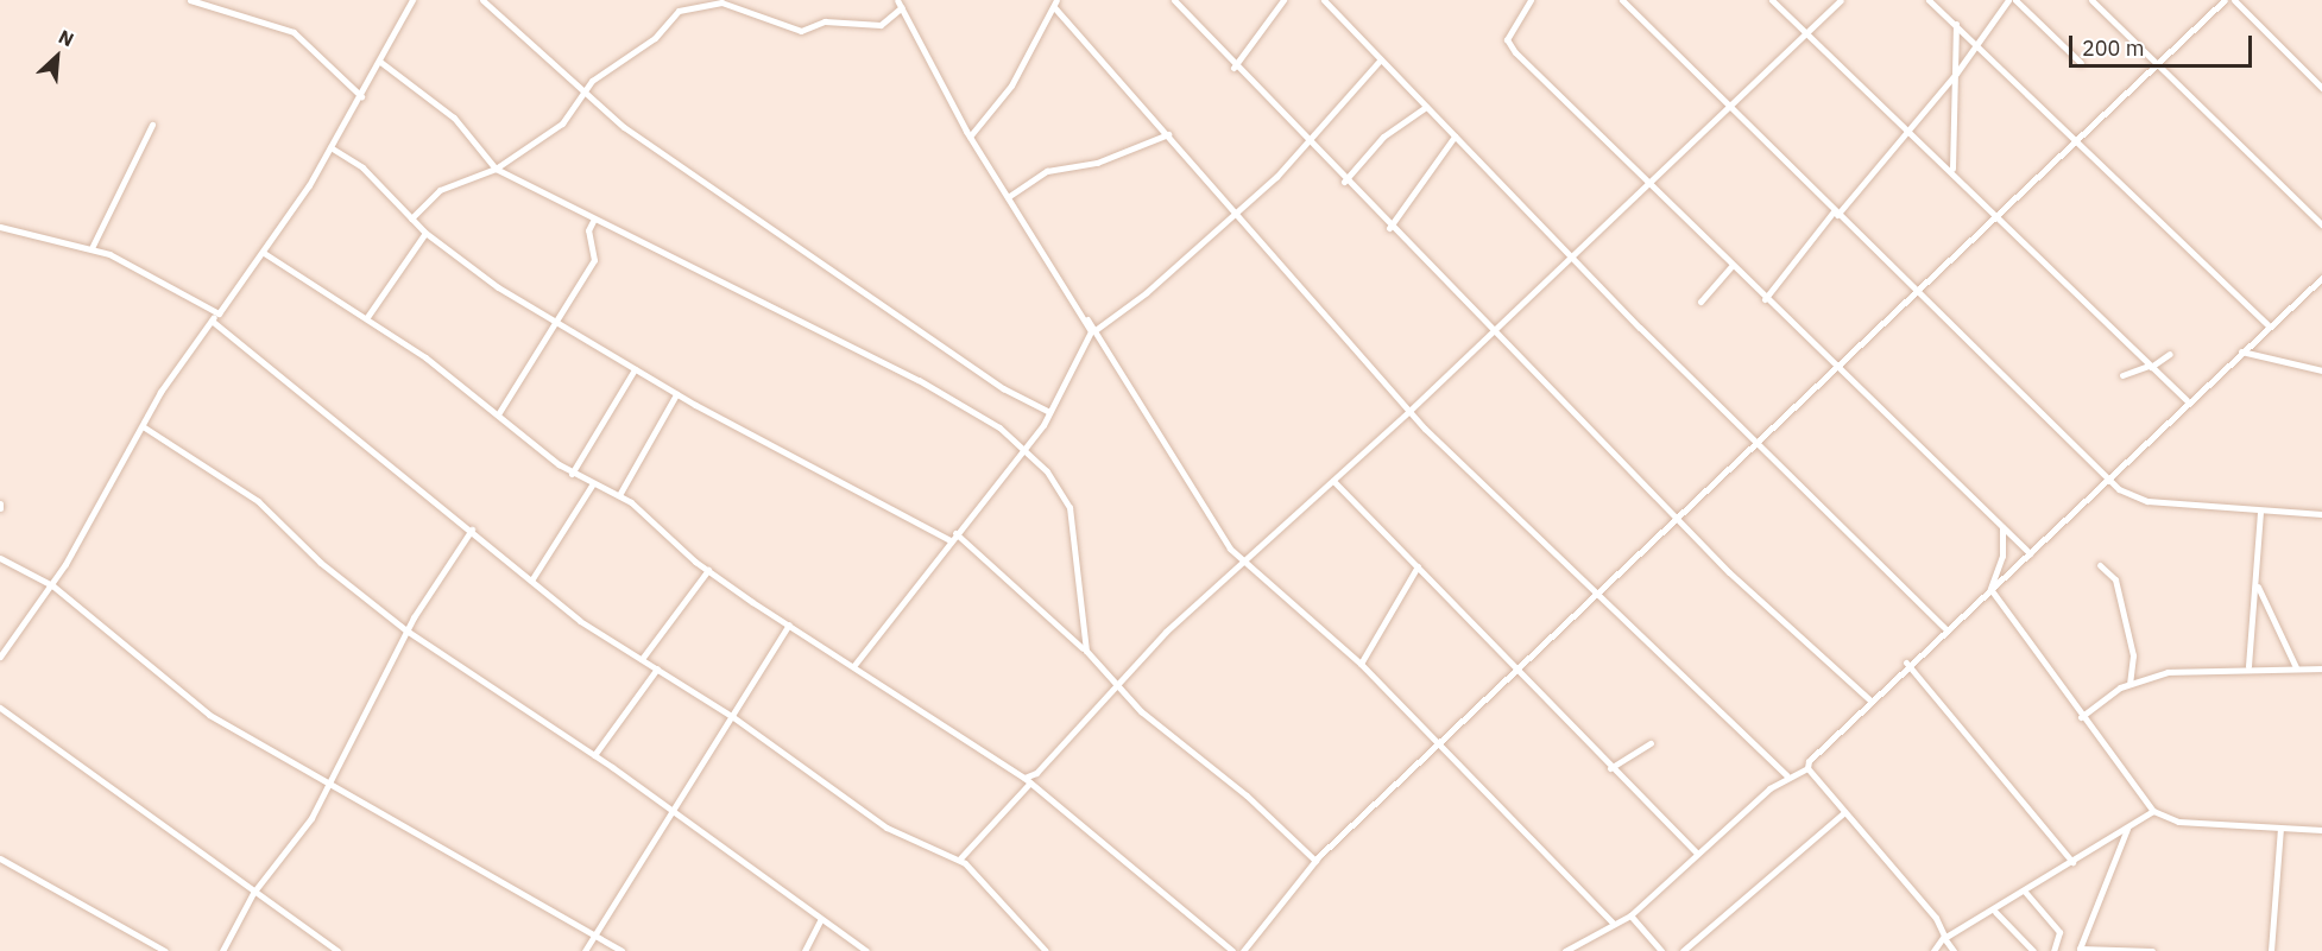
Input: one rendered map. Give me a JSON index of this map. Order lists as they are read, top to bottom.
{
  "scale_bar": "200 m",
  "north": "top right"
}
